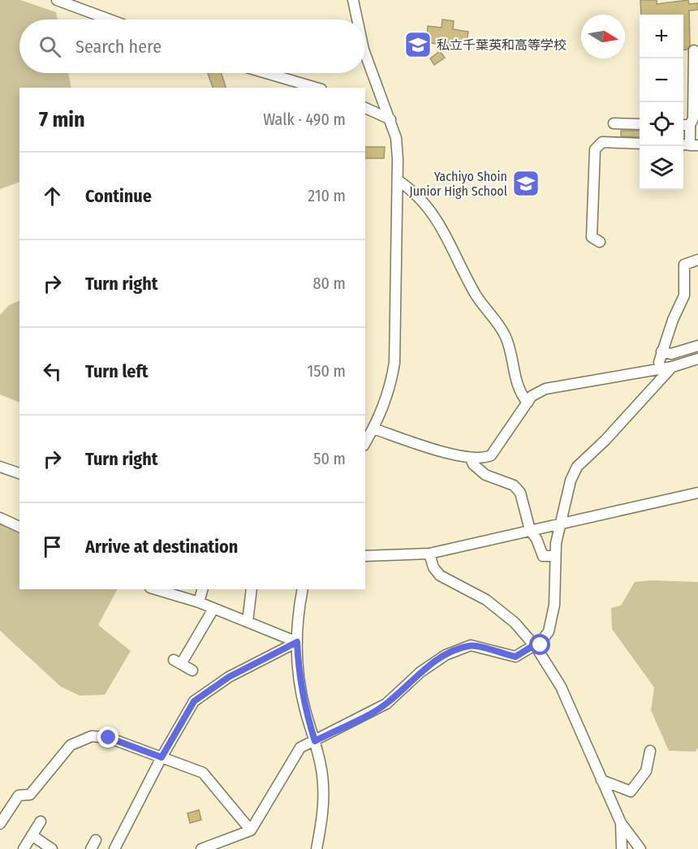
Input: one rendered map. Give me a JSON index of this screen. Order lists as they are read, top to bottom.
{
  "places": {
    "school or university": ["私立千葉英和高等学校", "Yachiyo Shoin Junior High School"]
  },
  "north": "right",
  "page": {
    "map_buttons": ["+", "−"],
    "search": "Search here",
    "heading": ["7 min", "Walk · 490 m"],
    "list": [
      ["Continue", "210 m"],
      ["Turn right", "80 m"],
      ["Turn left", "150 m"],
      ["Turn right", "50 m"],
      "Arrive at destination"
    ]
  }
}
